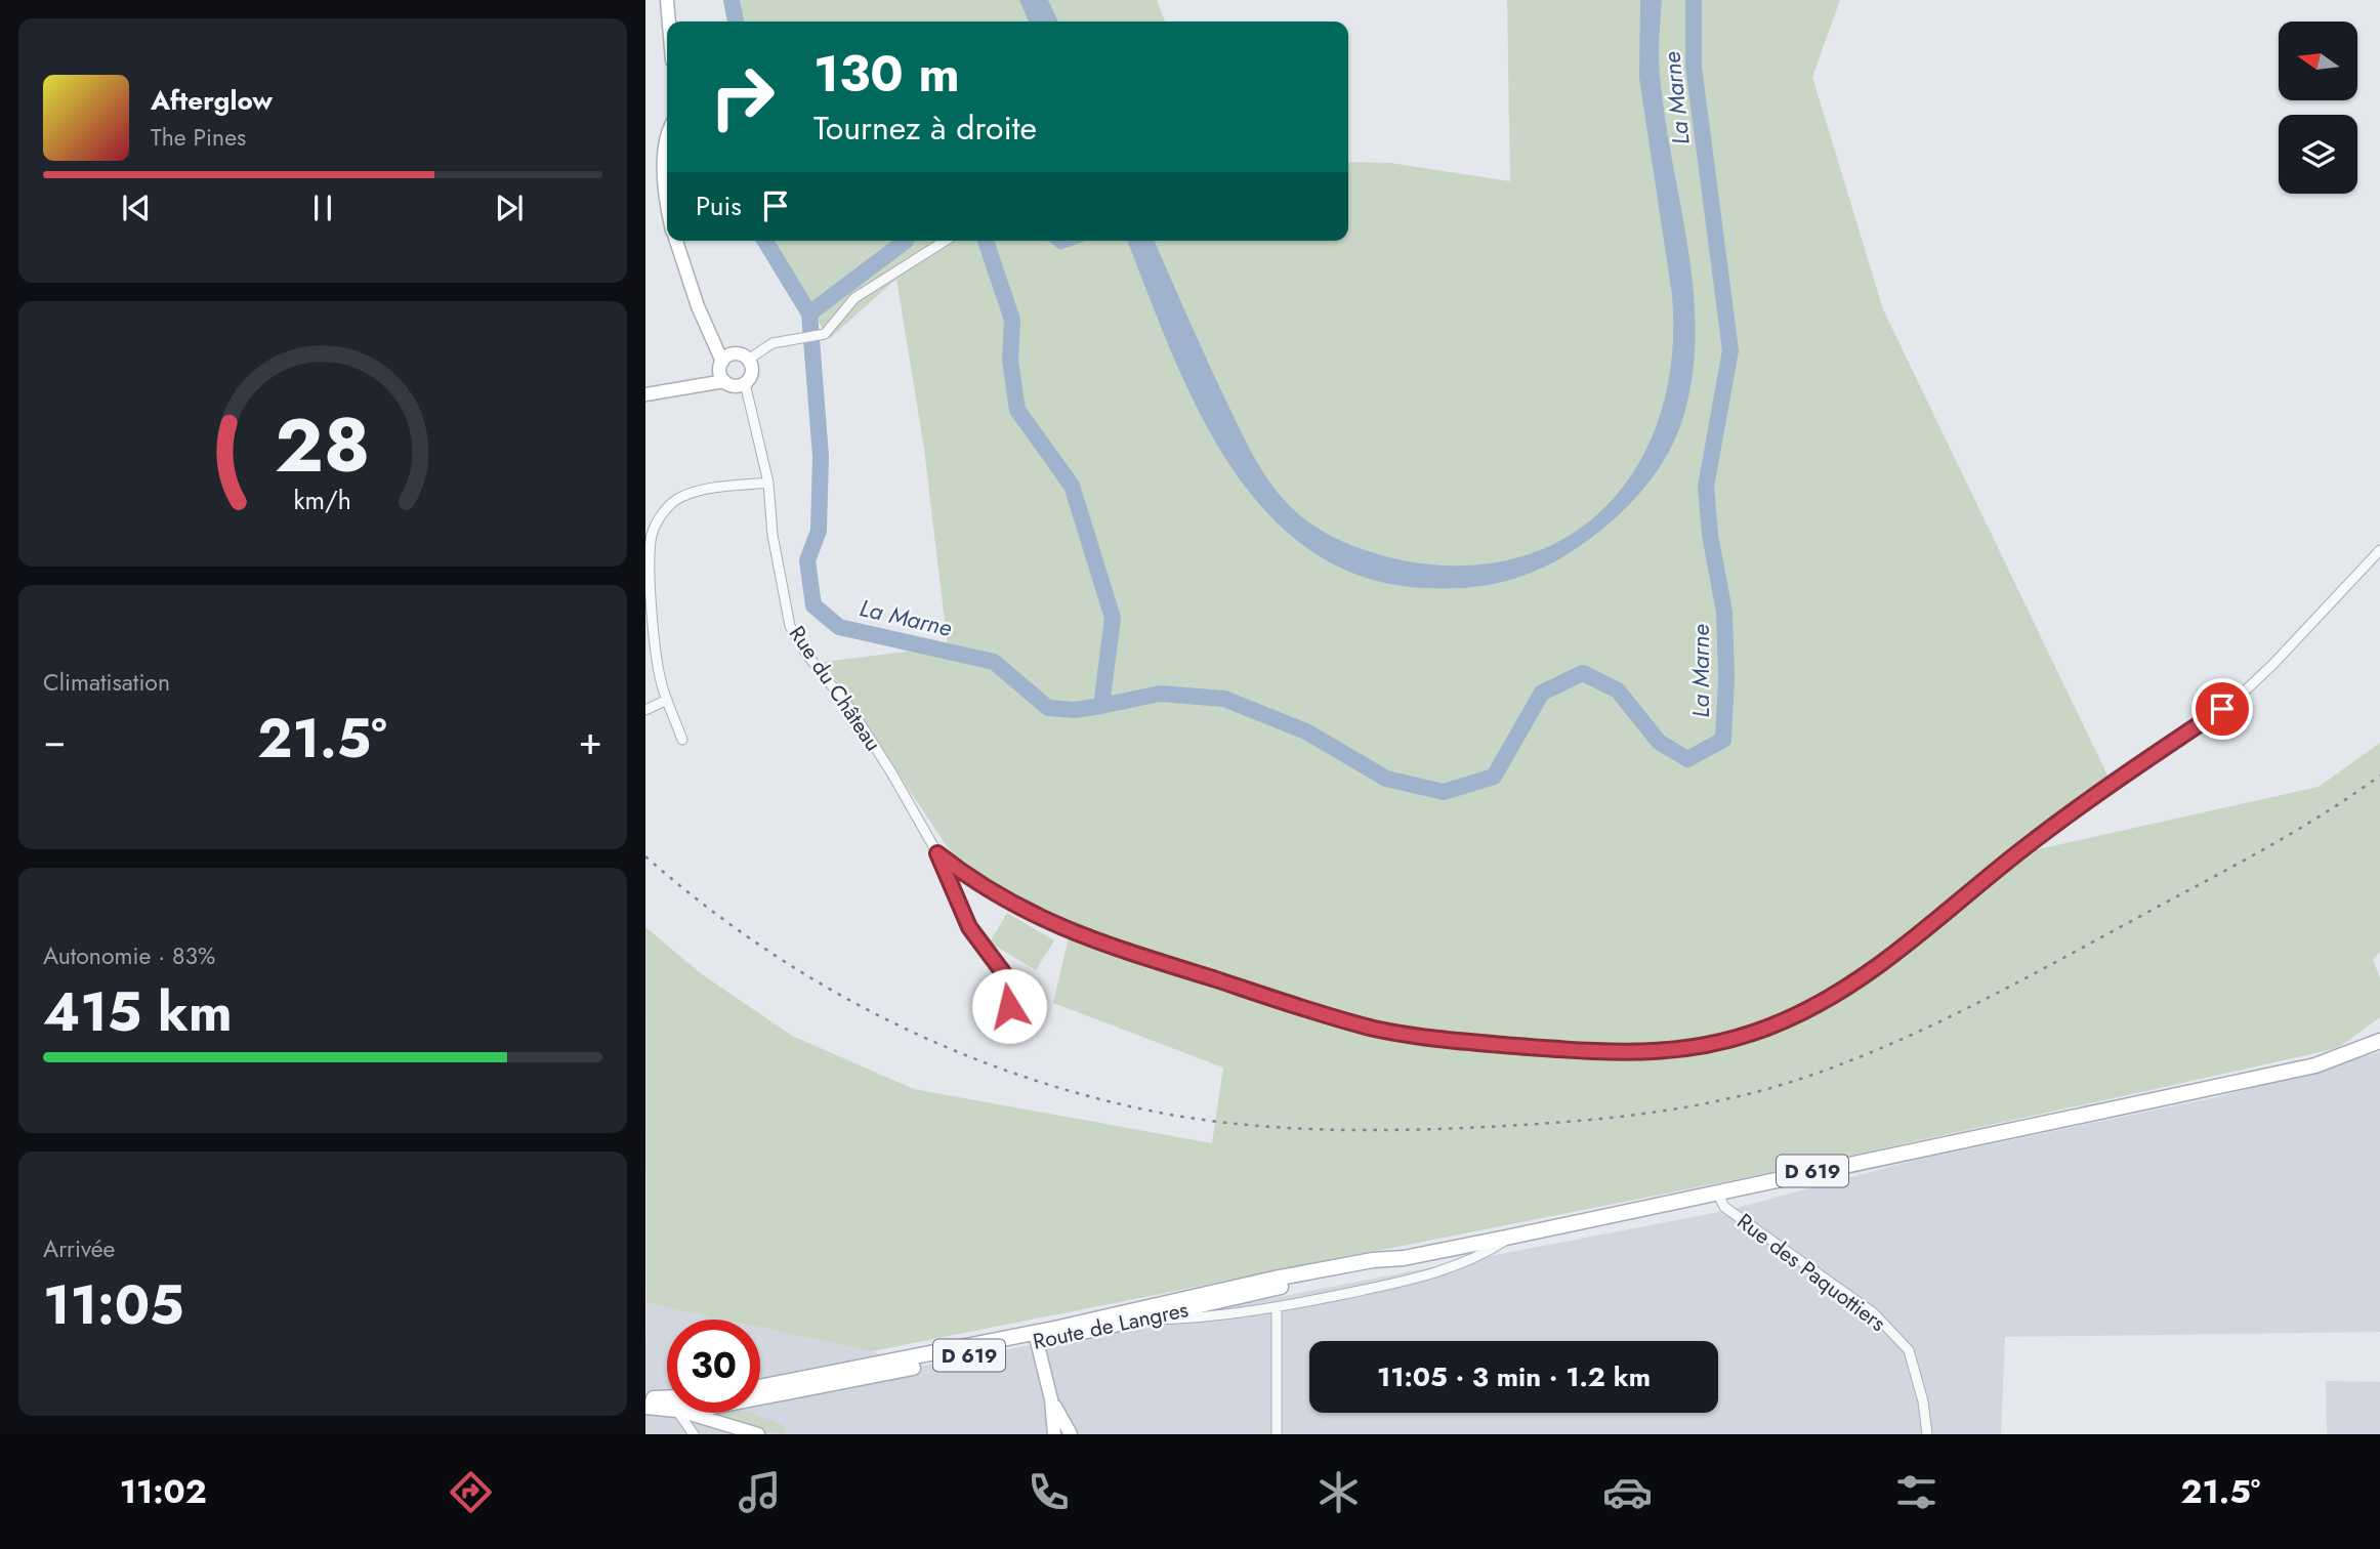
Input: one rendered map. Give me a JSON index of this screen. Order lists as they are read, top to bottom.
{
  "streets": {
    "main road": ["D 619", "Route de Langres"],
    "street": ["Rue du Château", "Rue des Paquottiers"]
  },
  "crossings": [
    ["D 619", "Rue des Paquottiers"],
    ["D 619", "Route de Langres"]
  ],
  "water": ["La Marne"],
  "north": "left",
  "page": {
    "turn": ["130 m", "Tournez à droite"],
    "song": ["Afterglow", "The Pines"],
    "then": "Puis",
    "tile": [
      "Climatisation",
      ["Autonomie · 83%", "415 km"],
      ["Arrivée", "11:05"]
    ],
    "heat": ["−", "21.5°", "+"],
    "limit": "30",
    "trip": "11:05 · 3 min · 1.2 km",
    "tabs": ["11:02", "21.5°"],
    "gauge": ["28", "km/h"]
  }
}
